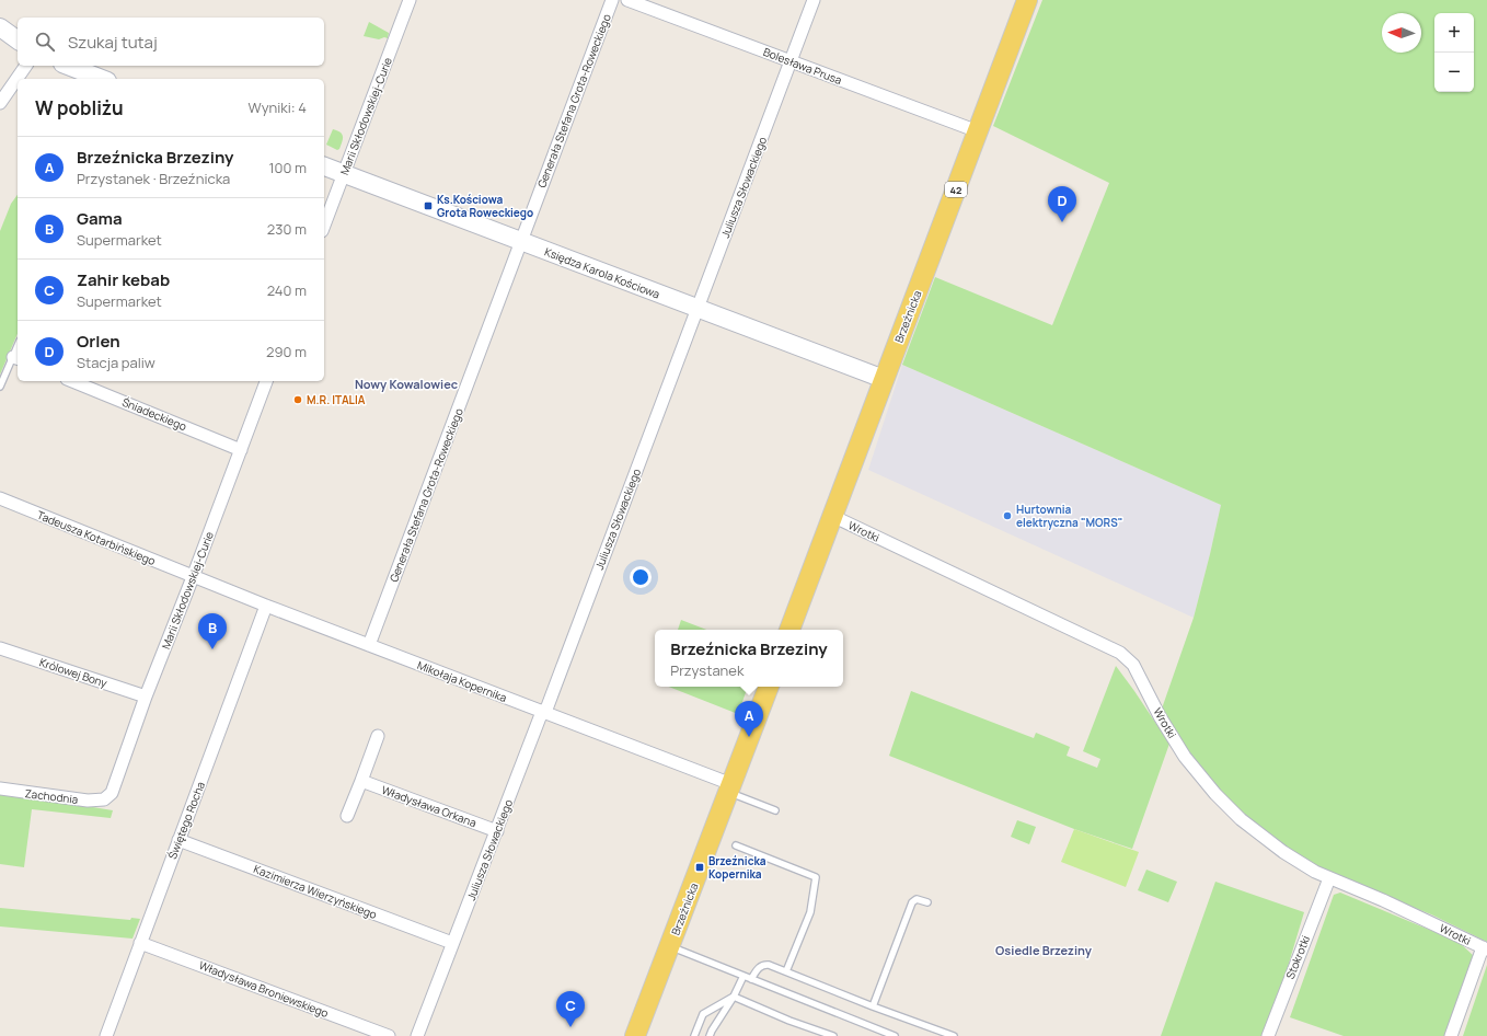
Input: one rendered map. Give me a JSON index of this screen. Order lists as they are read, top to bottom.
{
  "streets": {
    "main road": ["42", "Brzeźnicka"],
    "street": [
      "Bolesława Prusa",
      "Generała Stefana Grota-Roweckiego",
      "Marii Skłodowskiej-Curie",
      "Juliusza Słowackiego",
      "Księdza Karola Kościowa",
      "Śniadeckiego",
      "Wrotki",
      "Tadeusza Kotarbińskiego",
      "Królowej Bony",
      "Mikołaja Kopernika",
      "Zachodnia",
      "Władysława Orkana",
      "Świętego Rocha",
      "Kazimierza Wierzyńskiego",
      "Stokrotki",
      "Władysława Broniewskiego"
    ]
  },
  "crossings": [
    ["Bolesława Prusa", "Juliusza Słowackiego"],
    ["Bolesława Prusa", "Brzeźnicka"],
    ["Generała Stefana Grota-Roweckiego", "Księdza Karola Kościowa"],
    ["Generała Stefana Grota-Roweckiego", "Mikołaja Kopernika"],
    ["Marii Skłodowskiej-Curie", "Księdza Karola Kościowa"],
    ["Marii Skłodowskiej-Curie", "Śniadeckiego"],
    ["Marii Skłodowskiej-Curie", "Tadeusza Kotarbińskiego"],
    ["Marii Skłodowskiej-Curie", "Królowej Bony"],
    ["Marii Skłodowskiej-Curie", "Mikołaja Kopernika"],
    ["Marii Skłodowskiej-Curie", "Zachodnia"],
    ["Juliusza Słowackiego", "Księdza Karola Kościowa"],
    ["Juliusza Słowackiego", "Mikołaja Kopernika"],
    ["Juliusza Słowackiego", "Władysława Orkana"],
    ["Juliusza Słowackiego", "Kazimierza Wierzyńskiego"],
    ["Księdza Karola Kościowa", "Brzeźnicka"],
    ["Brzeźnicka", "Wrotki"],
    ["Brzeźnicka", "Mikołaja Kopernika"],
    ["Wrotki", "Stokrotki"],
    ["Tadeusza Kotarbińskiego", "Mikołaja Kopernika"],
    ["Mikołaja Kopernika", "Świętego Rocha"],
    ["Świętego Rocha", "Kazimierza Wierzyńskiego"],
    ["Świętego Rocha", "Władysława Broniewskiego"]
  ],
  "districts": ["Nowy Kowalowiec", "Osiedle Brzeziny"],
  "places": {
    "transit": ["Ks.Kościowa Grota Roweckiego", "Brzeźnicka Kopernika"],
    "other": ["M.R. ITALIA", "Hurtownia elektryczna \"MORS\""]
  },
  "north": "left",
  "page": {
    "map_buttons": ["+", "−"],
    "search": "Szukaj tutaj",
    "heading": ["W pobliżu", "Wyniki: 4"],
    "list": [
      {
        "mark": "A",
        "name": "Brzeźnicka Brzeziny",
        "note": "Przystanek · Brzeźnicka",
        "value": "100 m"
      },
      {
        "mark": "B",
        "name": "Gama",
        "note": "Supermarket",
        "value": "230 m"
      },
      {
        "mark": "C",
        "name": "Zahir kebab",
        "note": "Supermarket",
        "value": "240 m"
      },
      {
        "mark": "D",
        "name": "Orlen",
        "note": "Stacja paliw",
        "value": "290 m"
      }
    ],
    "pins": [
      "D",
      "B",
      "A",
      "C"
    ],
    "popup": ["Brzeźnicka Brzeziny", "Przystanek"]
  }
}
